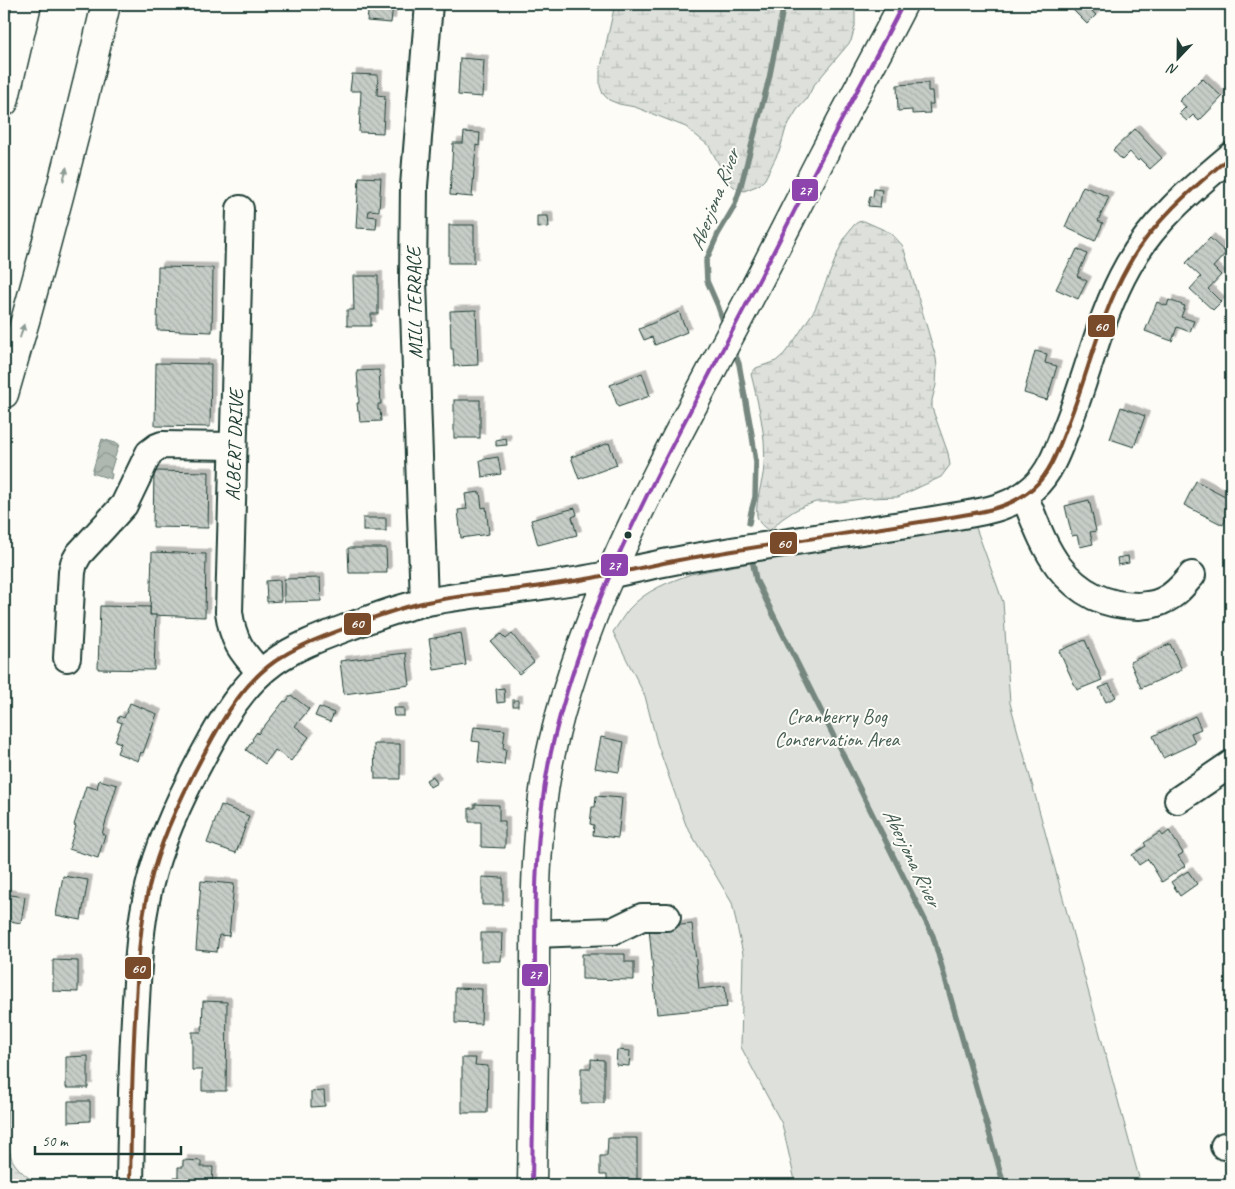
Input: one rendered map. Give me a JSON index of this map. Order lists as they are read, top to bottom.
{
  "streets": {
    "street": ["MILL TERRACE", "ALBERT DRIVE"]
  },
  "water": ["Aberjona River"],
  "parks": ["Cranberry Bog Conservation Area"],
  "lines": ["transit line 27", "transit line 60"],
  "scale_bar": "50 m",
  "north": "bottom"
}
